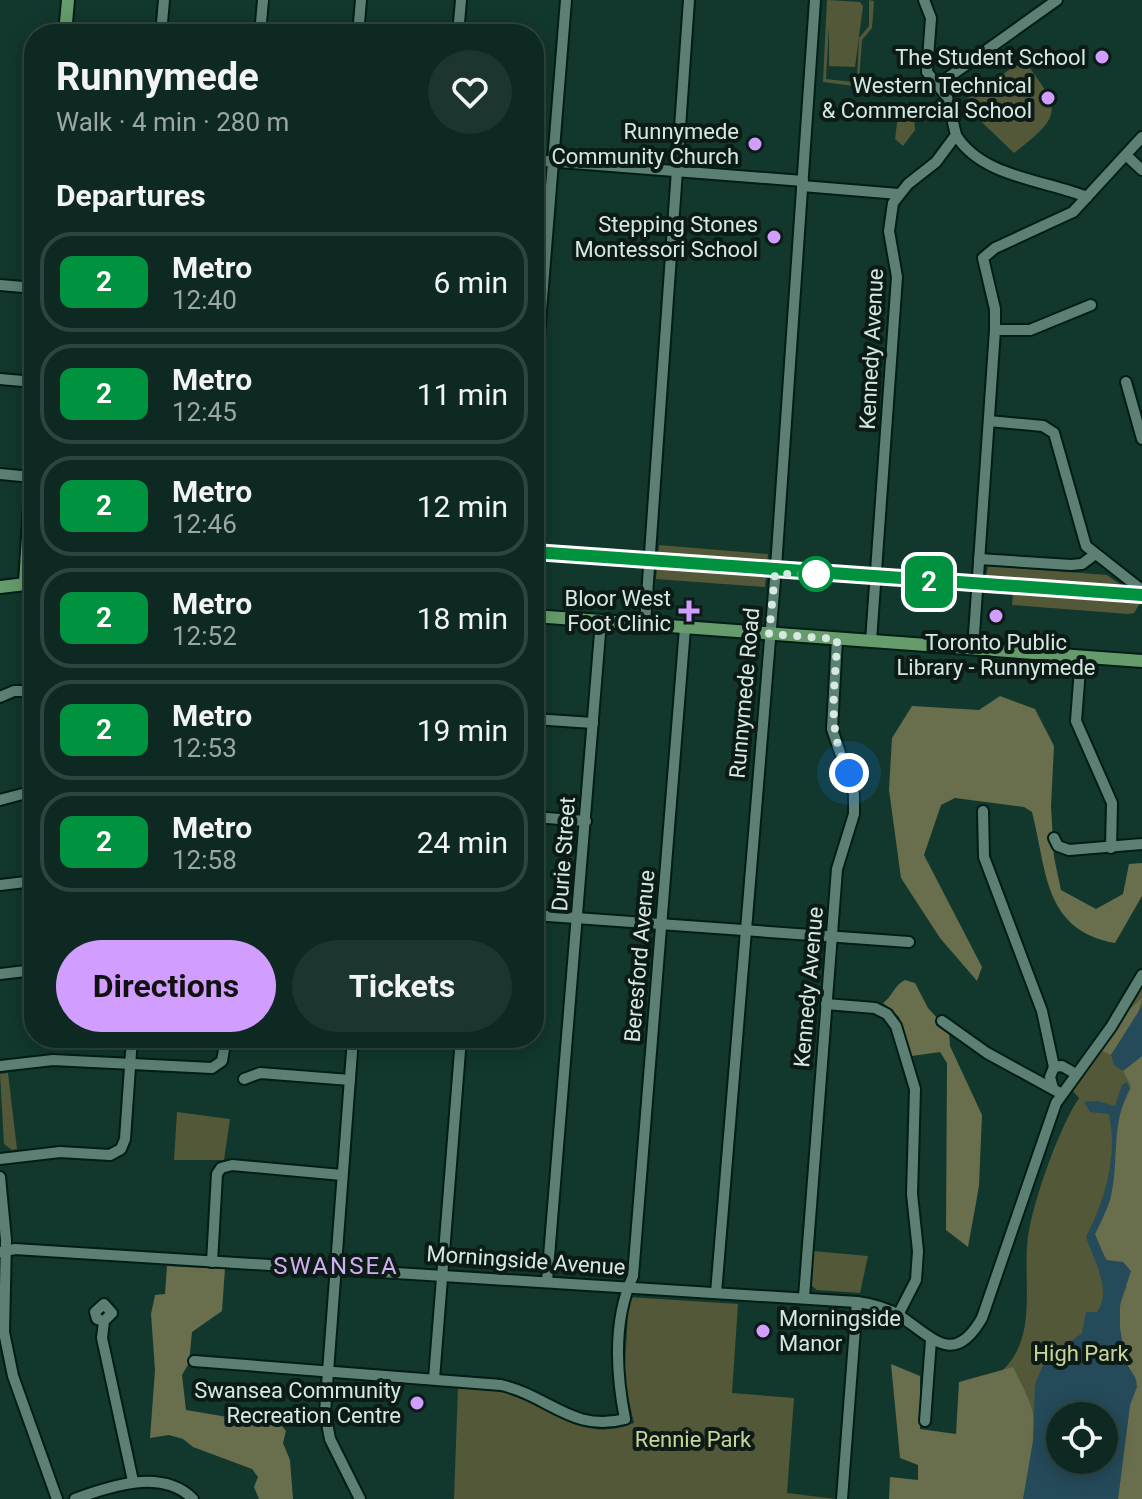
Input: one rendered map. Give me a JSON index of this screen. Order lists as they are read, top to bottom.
{
  "streets": {
    "street": [
      "Kennedy Avenue",
      "Runnymede Road",
      "Durie Street",
      "Beresford Avenue",
      "Morningside Avenue"
    ]
  },
  "crossings": [
    ["Kennedy Avenue", "Morningside Avenue"],
    ["Runnymede Road", "Morningside Avenue"],
    ["Durie Street", "Morningside Avenue"],
    ["Beresford Avenue", "Morningside Avenue"]
  ],
  "districts": ["SWANSEA"],
  "parks": ["High Park", "Rennie Park"],
  "places": {
    "other": [
      "The Student School",
      "Western Technical & Commercial School",
      "Runnymede Community Church",
      "Stepping Stones Montessori School",
      "Toronto Public Library - Runnymede",
      "Morningside Manor",
      "Swansea Community Recreation Centre"
    ],
    "health": ["Bloor West Foot Clinic"]
  },
  "lines": ["metro line 2"],
  "page": {
    "on_map": "2",
    "heading": [
      ["Runnymede", "Walk · 4 min · 280 m"],
      "Departures"
    ],
    "list": [
      {
        "mark": "2",
        "name": "Metro",
        "note": "12:40",
        "value": "6 min"
      },
      {
        "mark": "2",
        "name": "Metro",
        "note": "12:45",
        "value": "11 min"
      },
      {
        "mark": "2",
        "name": "Metro",
        "note": "12:46",
        "value": "12 min"
      },
      {
        "mark": "2",
        "name": "Metro",
        "note": "12:52",
        "value": "18 min"
      },
      {
        "mark": "2",
        "name": "Metro",
        "note": "12:53",
        "value": "19 min"
      },
      {
        "mark": "2",
        "name": "Metro",
        "note": "12:58",
        "value": "24 min"
      }
    ],
    "buttons": ["Directions", "Tickets"]
  }
}
